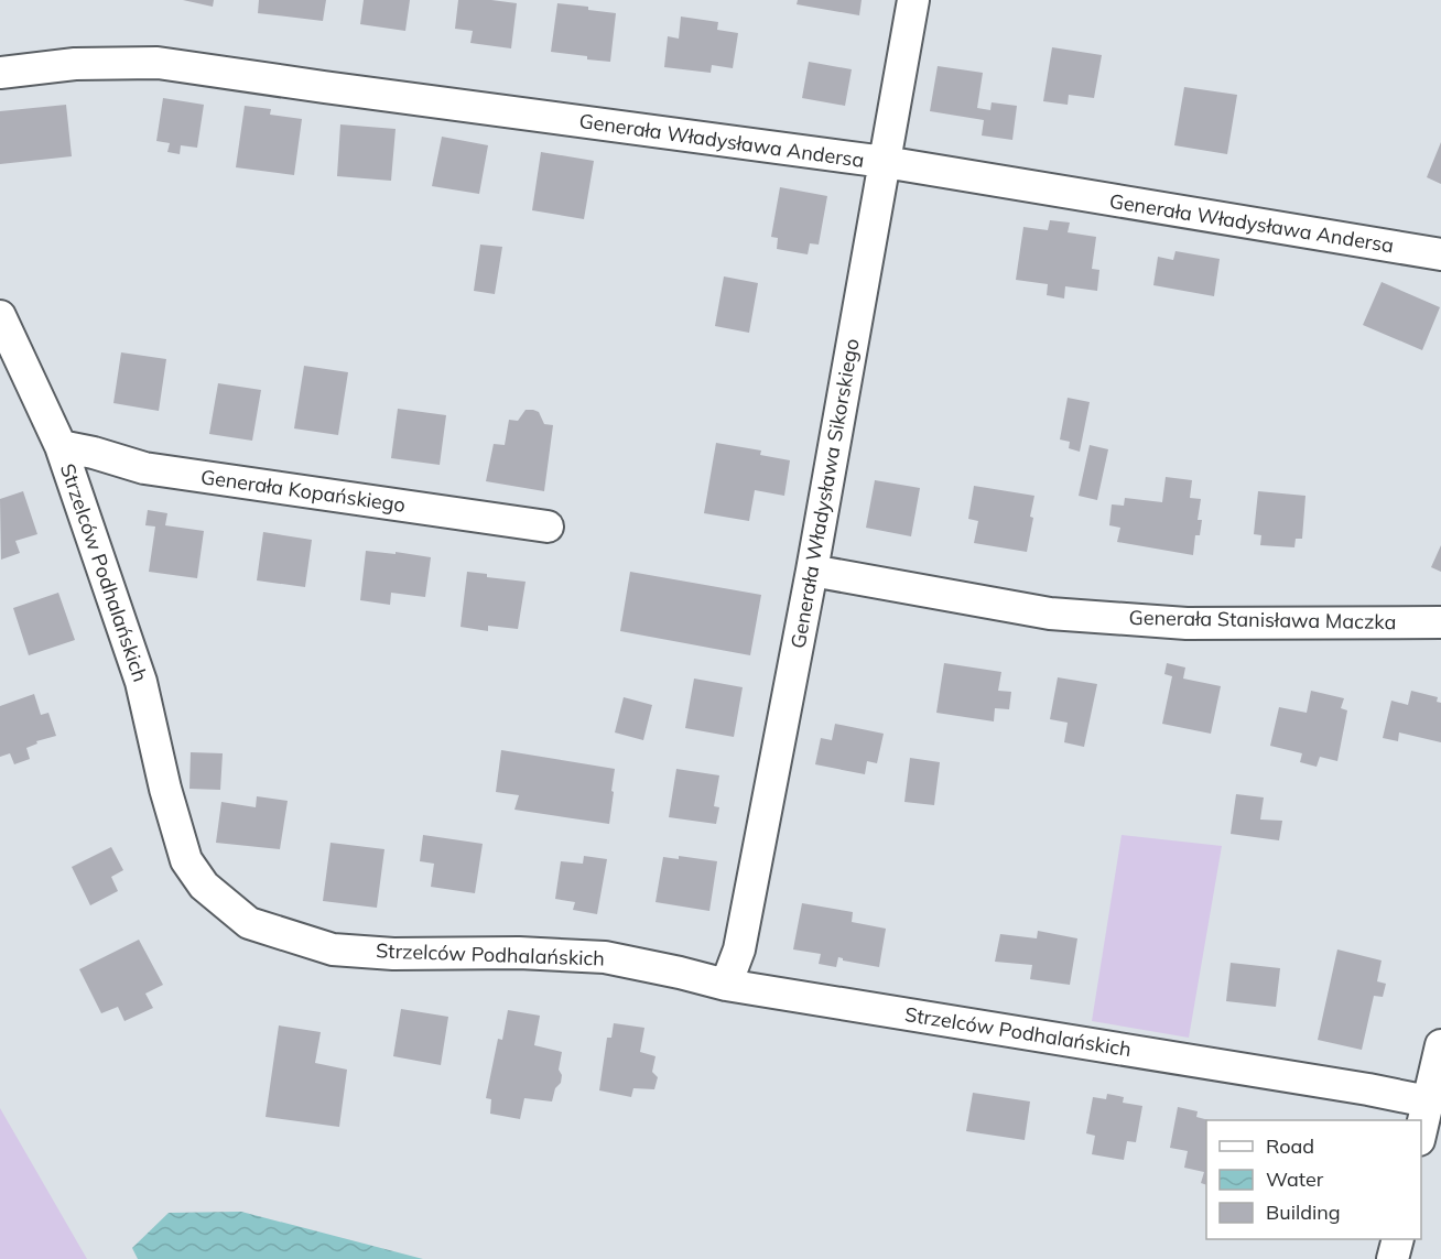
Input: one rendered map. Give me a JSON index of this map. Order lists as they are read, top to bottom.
{
  "streets": {
    "street": [
      "Generała Władysława Andersa",
      "Generała Kopańskiego",
      "Generała Władysława Sikorskiego",
      "Strzelców Podhalańskich",
      "Generała Stanisława Maczka"
    ]
  },
  "crossings": [
    ["Generała Władysława Andersa", "Generała Władysława Sikorskiego"],
    ["Generała Kopańskiego", "Strzelców Podhalańskich"],
    ["Generała Władysława Sikorskiego", "Strzelców Podhalańskich"],
    ["Generała Władysława Sikorskiego", "Generała Stanisława Maczka"]
  ],
  "legend": ["Road", "Water", "Building"]
}
